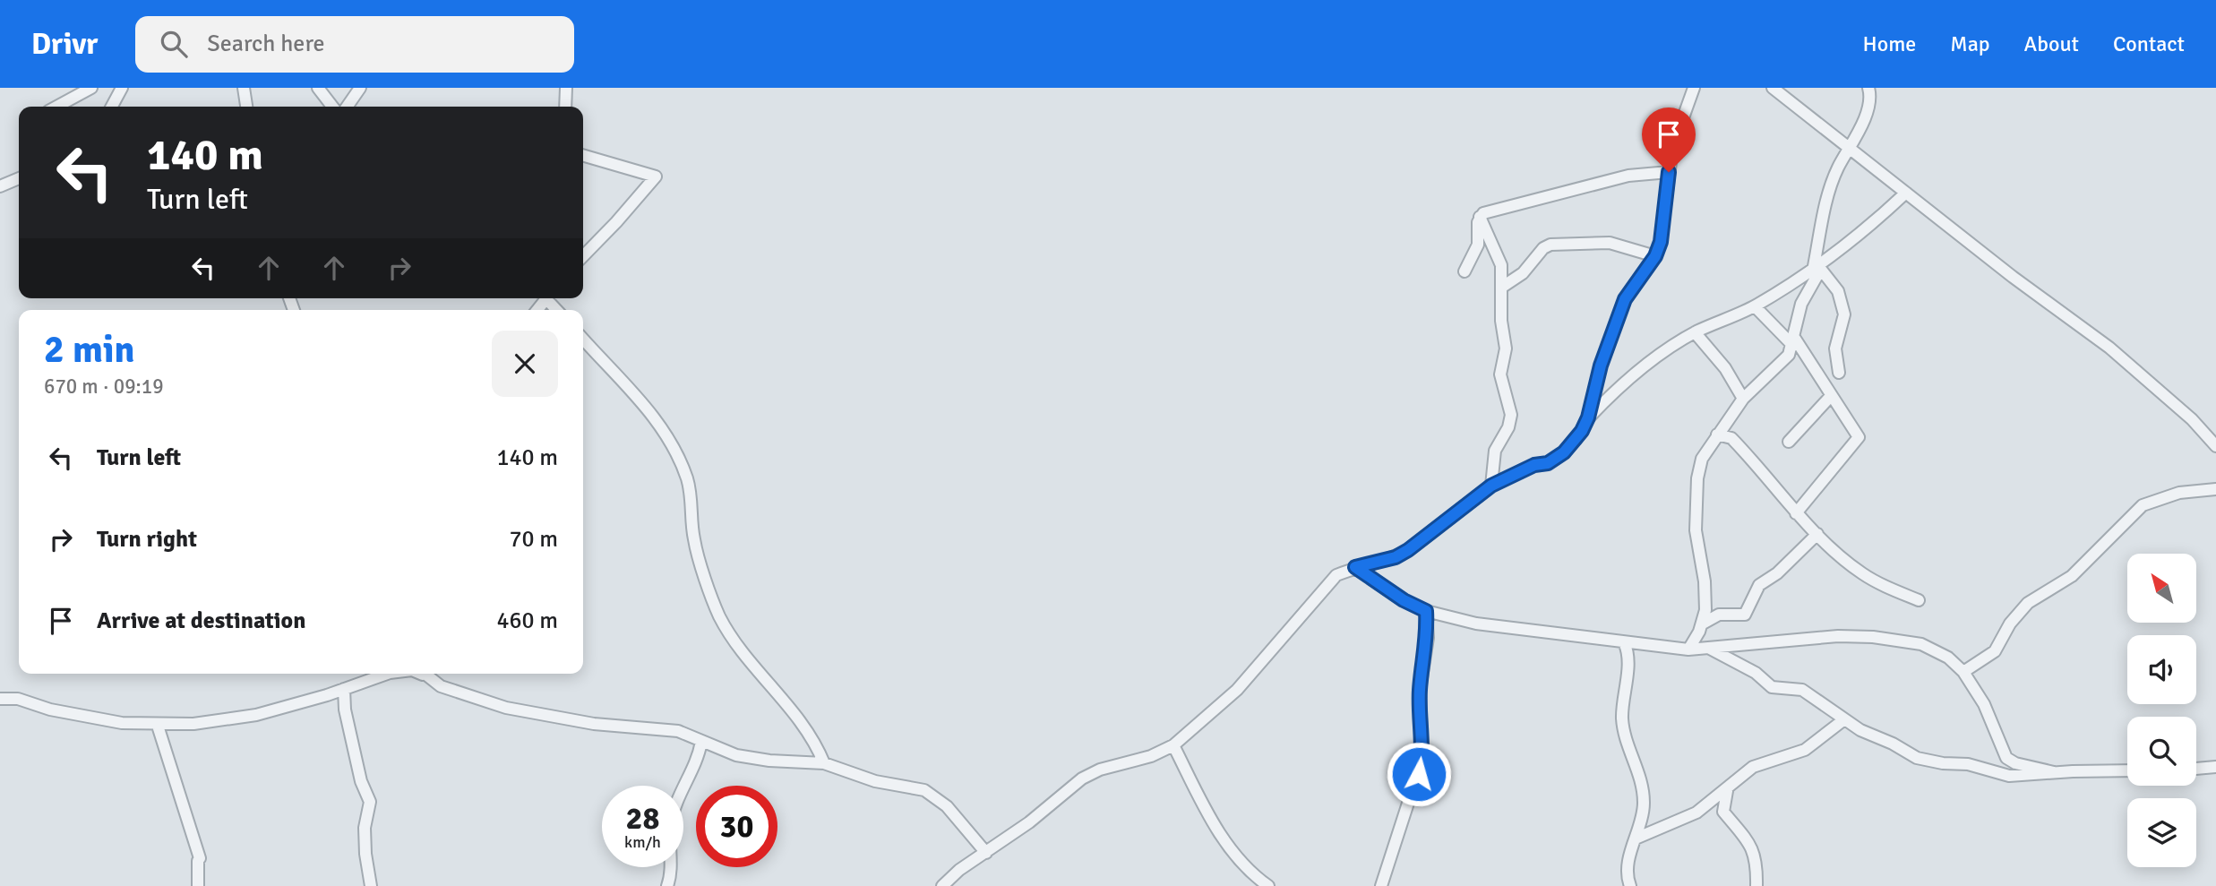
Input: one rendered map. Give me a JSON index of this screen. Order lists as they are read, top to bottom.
{
  "north": "top left",
  "page": {
    "header": "Drivr",
    "search": "Search here",
    "nav": [
      "Home",
      "Map",
      "About",
      "Contact"
    ],
    "turn": ["140 m", "Turn left"],
    "heading": ["2 min", "670 m · 09:19"],
    "list": [
      {
        "name": "Turn left",
        "value": "140 m"
      },
      {
        "name": "Turn right",
        "value": "70 m"
      },
      {
        "name": "Arrive at destination",
        "value": "460 m"
      }
    ],
    "speed": "28 km/h",
    "limit": "30"
  }
}
